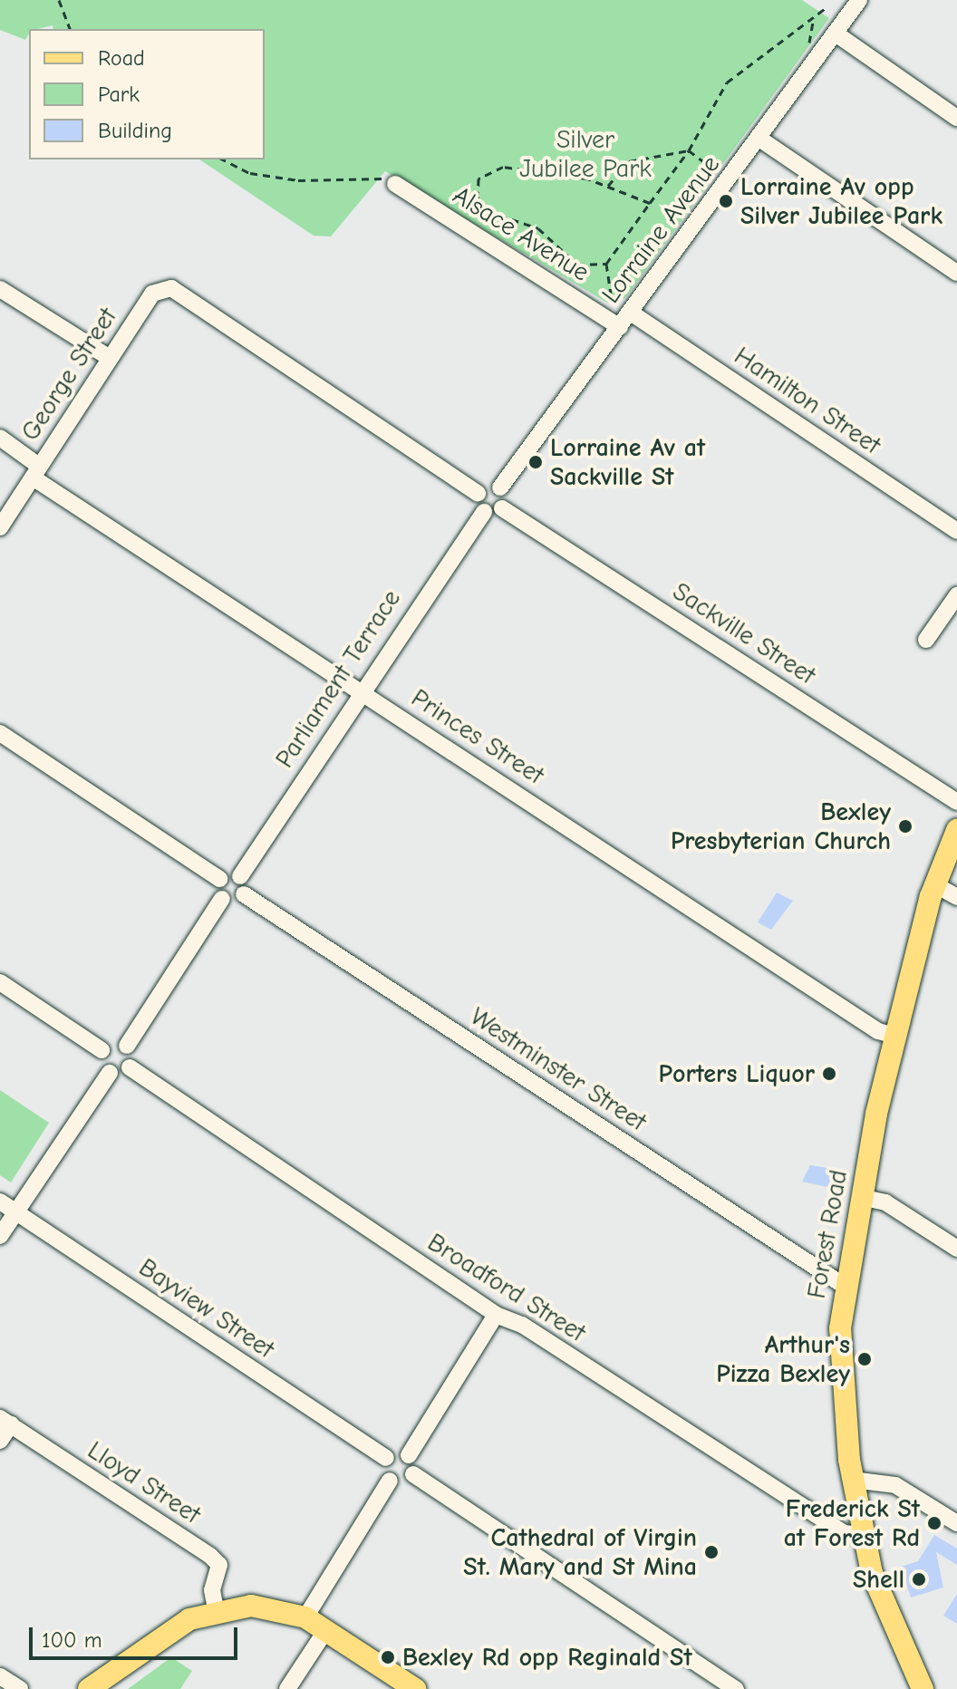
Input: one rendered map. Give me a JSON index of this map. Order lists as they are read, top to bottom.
{
  "streets": {
    "main road": ["Forest Road"],
    "street": [
      "Lorraine Avenue",
      "Alsace Avenue",
      "George Street",
      "Hamilton Street",
      "Sackville Street",
      "Parliament Terrace",
      "Princes Street",
      "Westminster Street",
      "Broadford Street",
      "Bayview Street",
      "Lloyd Street"
    ]
  },
  "crossings": [
    ["Lorraine Avenue", "Alsace Avenue"],
    ["Lorraine Avenue", "Hamilton Street"],
    ["George Street", "Princes Street"],
    ["Parliament Terrace", "Princes Street"],
    ["Princes Street", "Forest Road"],
    ["Westminster Street", "Forest Road"],
    ["Forest Road", "Broadford Street"]
  ],
  "parks": ["Silver Jubilee Park"],
  "places": [
    "Lorraine Av opp Silver Jubilee Park",
    "Lorraine Av at Sackville St",
    "Bexley Presbyterian Church",
    "Porters Liquor",
    "Arthur's Pizza Bexley",
    "Frederick St at Forest Rd",
    "Cathedral of Virgin St. Mary and St Mina",
    "Shell",
    "Bexley Rd opp Reginald St"
  ],
  "legend": ["Road", "Park", "Building"],
  "scale_bar": "100 m"
}
